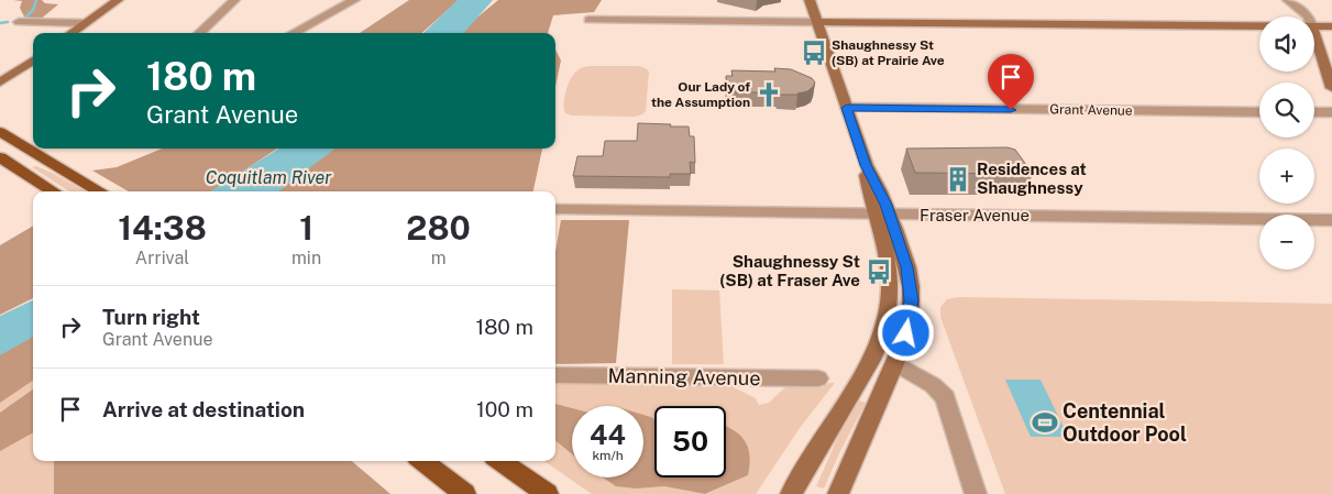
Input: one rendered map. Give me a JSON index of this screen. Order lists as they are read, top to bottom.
{
  "streets": {
    "street": ["Grant Avenue", "Fraser Avenue", "Manning Avenue"]
  },
  "water": ["Coquitlam River"],
  "places": {
    "bus stop": ["Shaughnessy St (SB) at Prairie Ave", "Shaughnessy St (SB) at Fraser Ave"],
    "church": ["Our Lady of the Assumption"],
    "building": ["Residences at Shaughnessy"],
    "sports": ["Centennial Outdoor Pool"]
  },
  "page": {
    "map_buttons": ["+", "−"],
    "turn": ["180 m", "Grant Avenue"],
    "eta": [
      "14:38",
      "Arrival",
      "1",
      "min",
      "280",
      "m"
    ],
    "list": [
      {
        "name": "Turn right",
        "note": "Grant Avenue",
        "value": "180 m"
      },
      {
        "name": "Arrive at destination",
        "value": "100 m"
      }
    ],
    "speed": "44 km/h",
    "limit": "50"
  }
}
